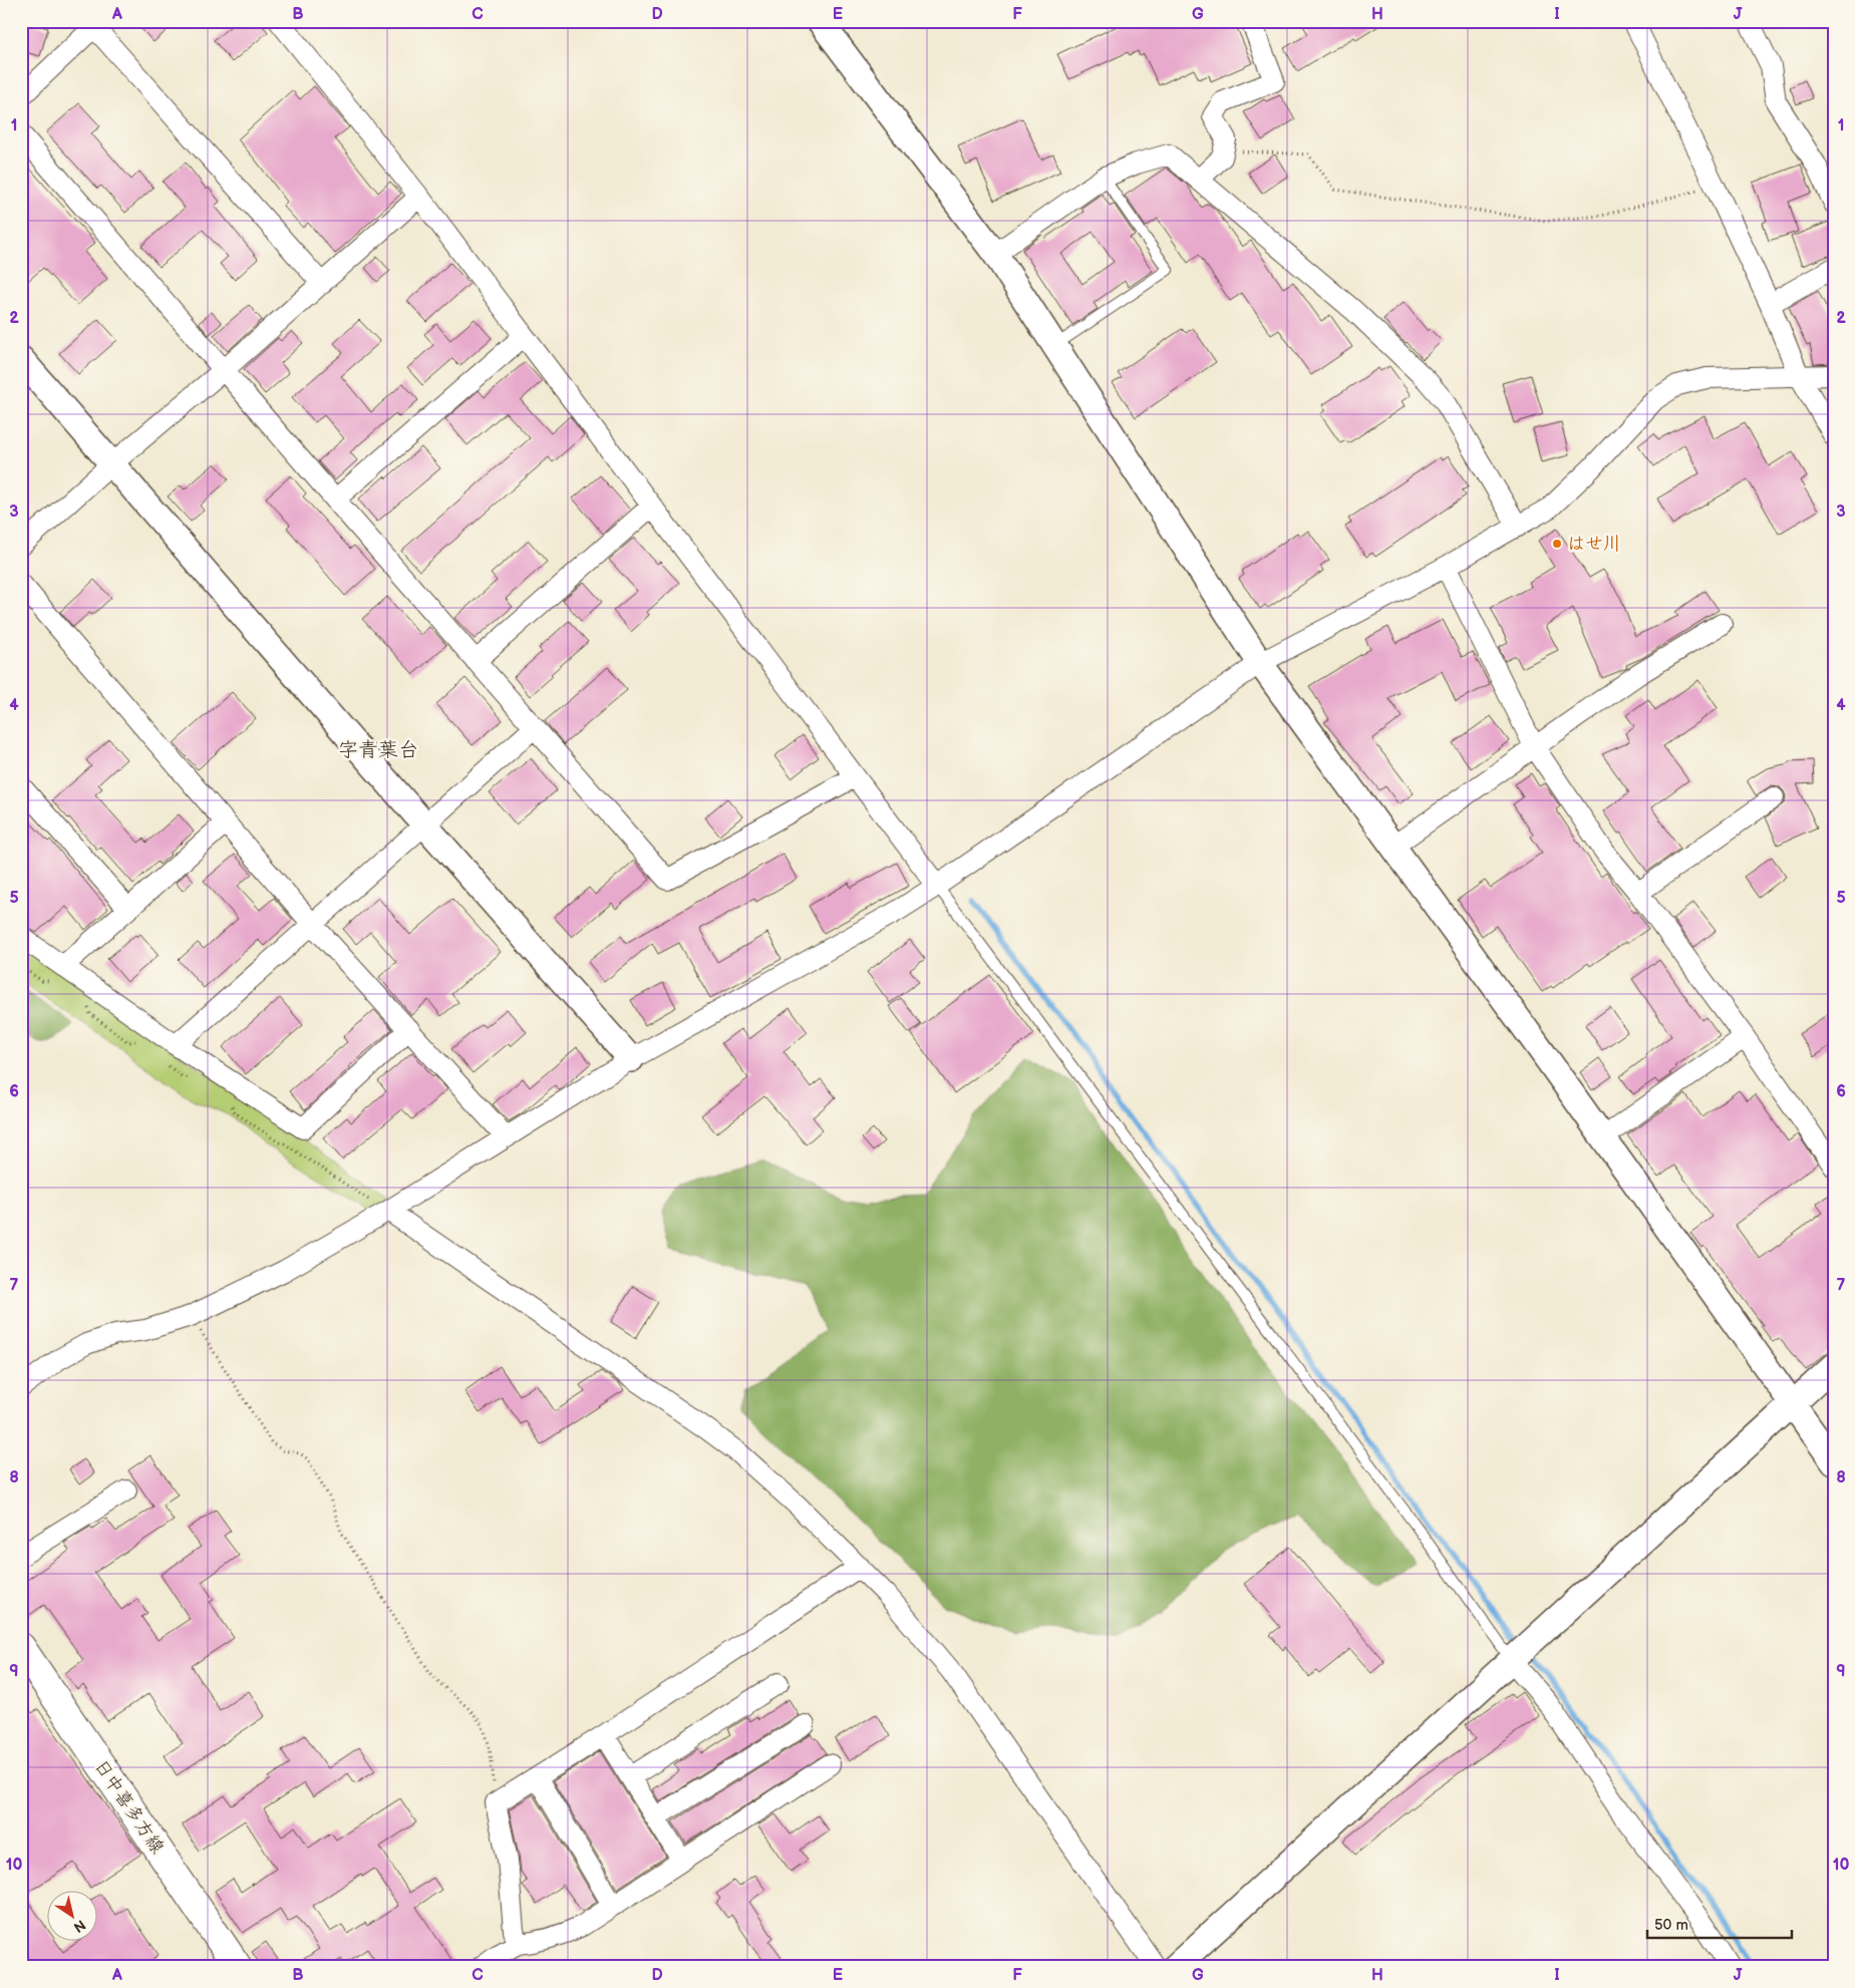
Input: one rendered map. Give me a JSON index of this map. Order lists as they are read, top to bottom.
{
  "streets": {
    "main road": ["日中喜多方線"]
  },
  "districts": ["字青葉台"],
  "places": ["はせ川"],
  "scale_bar": "50 m",
  "north": "bottom right",
  "grid": {
    "columns": [
      "A",
      "B",
      "C",
      "D",
      "E",
      "F",
      "G",
      "H",
      "I",
      "J"
    ],
    "rows": [
      "1",
      "2",
      "3",
      "4",
      "5",
      "6",
      "7",
      "8",
      "9",
      "10"
    ]
  }
}
